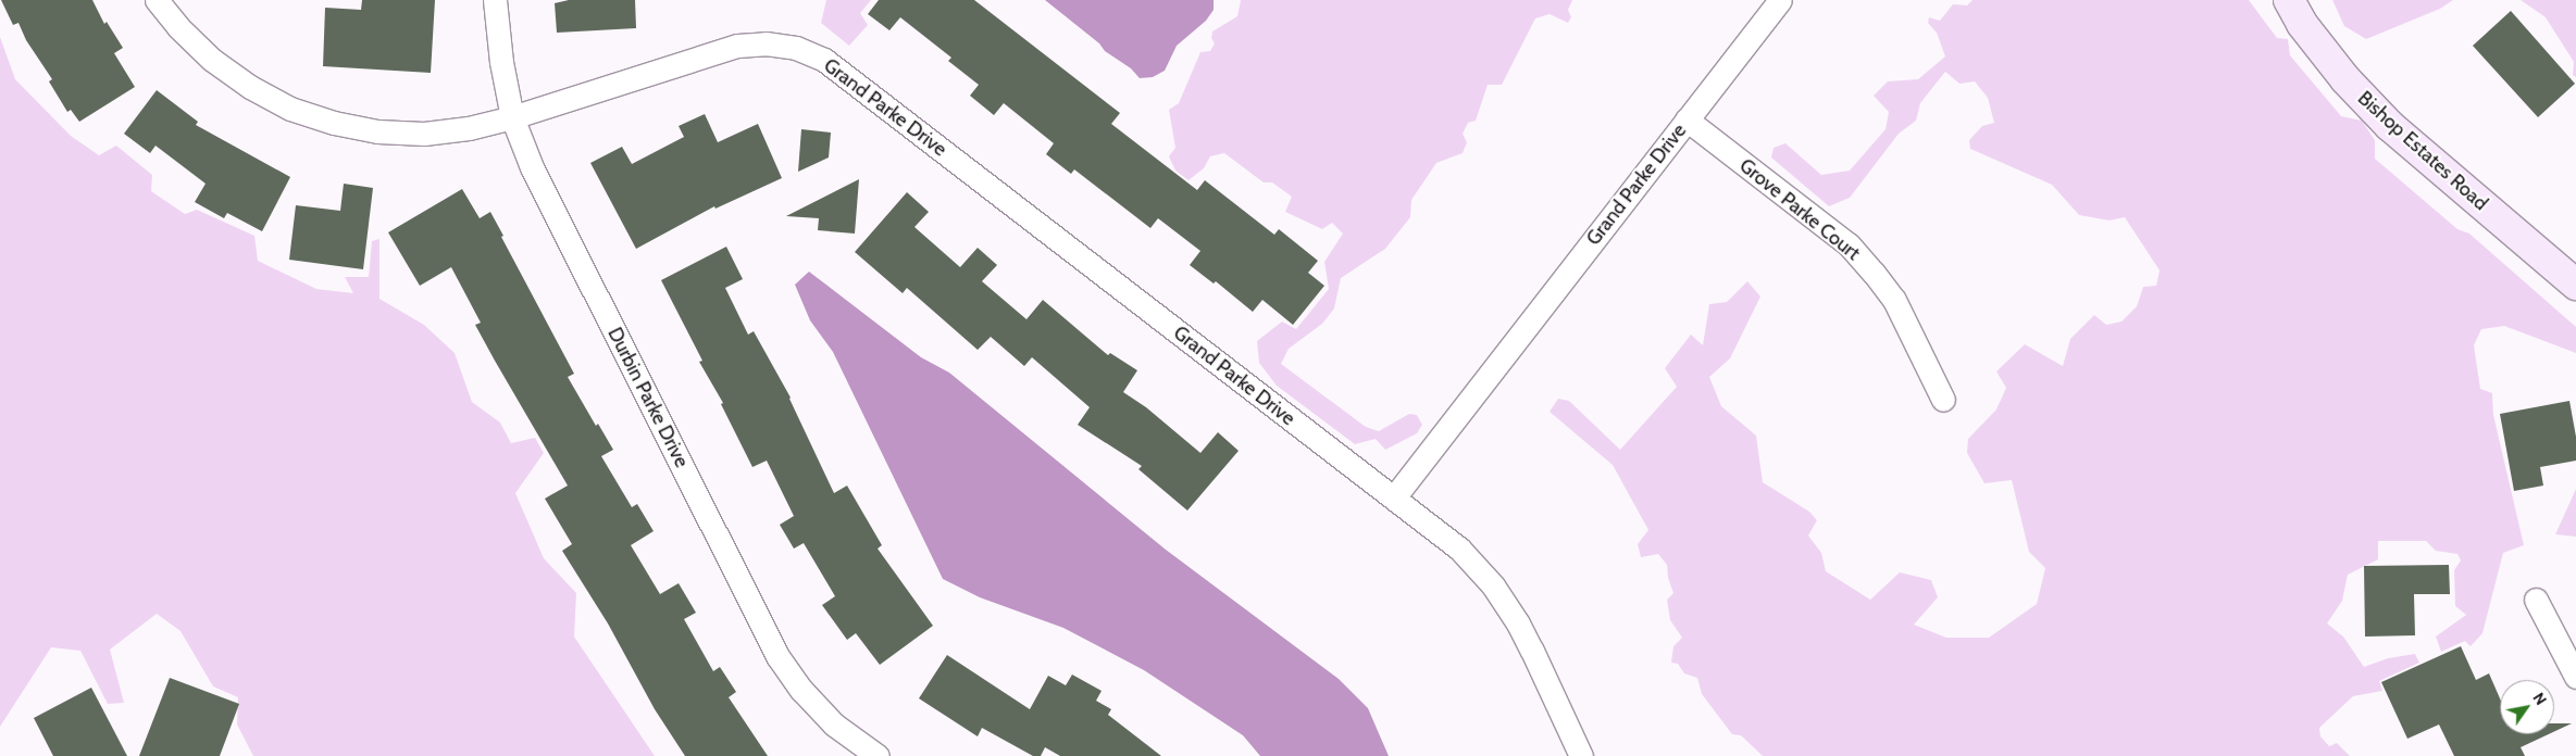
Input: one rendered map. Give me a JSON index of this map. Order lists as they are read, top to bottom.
{
  "streets": {
    "street": [
      "Grand Parke Drive",
      "Bishop Estates Road",
      "Grove Parke Court",
      "Durbin Parke Drive"
    ]
  },
  "crossings": [
    ["Grand Parke Drive", "Grove Parke Court"],
    ["Grand Parke Drive", "Durbin Parke Drive"]
  ],
  "north": "top right"
}
